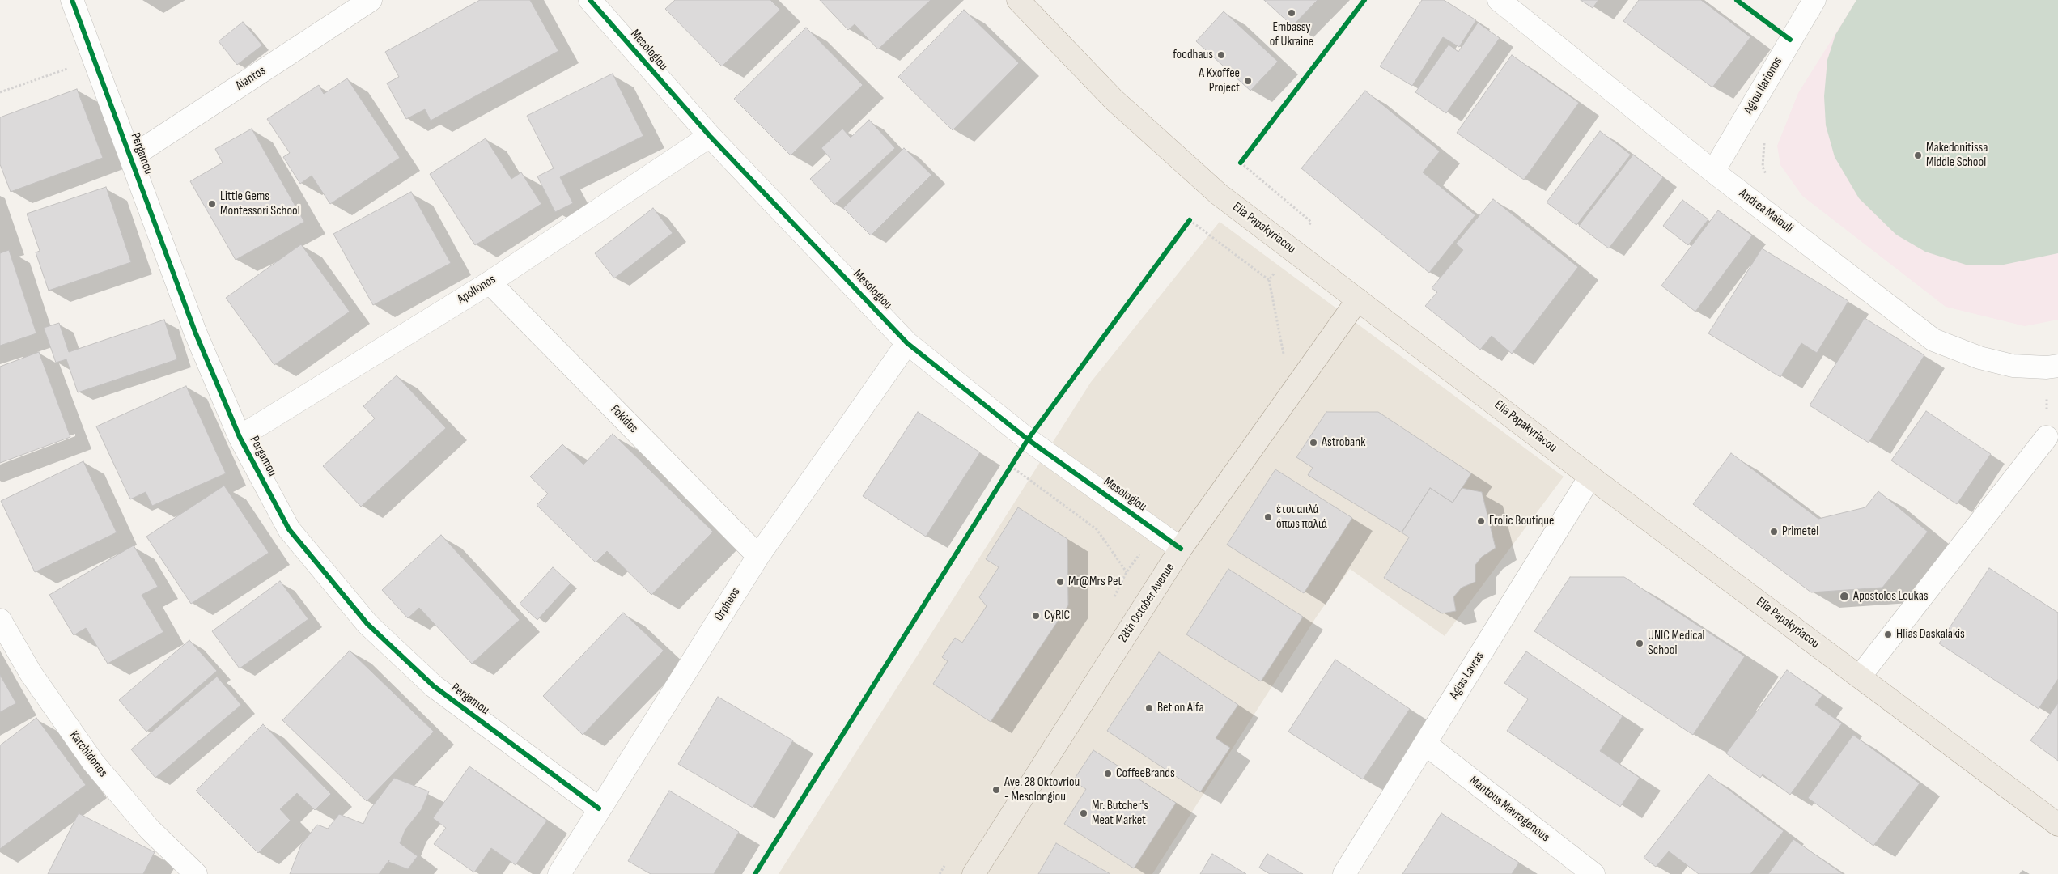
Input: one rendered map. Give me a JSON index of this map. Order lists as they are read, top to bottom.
{
  "streets": {
    "main road": ["Elia Papakyriacou", "28th October Avenue"],
    "street": [
      "Mesologiou",
      "Aiantos",
      "Agiou Ilarionos",
      "Pergamou",
      "Andrea Maiouli",
      "Apollonos",
      "Fokidos",
      "Orpheos",
      "Agias Lavras",
      "Karchidonos",
      "Mantous Mavrogenous"
    ]
  },
  "crossings": [
    ["Mesologiou", "Apollonos"],
    ["Mesologiou", "28th October Avenue"],
    ["Mesologiou", "Orpheos"],
    ["Aiantos", "Pergamou"],
    ["Agiou Ilarionos", "Andrea Maiouli"],
    ["Pergamou", "Apollonos"],
    ["Pergamou", "Orpheos"],
    ["Elia Papakyriacou", "28th October Avenue"],
    ["Elia Papakyriacou", "Agias Lavras"],
    ["Apollonos", "Fokidos"],
    ["Fokidos", "Orpheos"],
    ["Agias Lavras", "Mantous Mavrogenous"]
  ],
  "places": [
    "Embassy of Ukraine",
    "foodhaus",
    "A Kxoffee Project",
    "Makedonitissa Middle School",
    "Little Gems Montessori School",
    "Astrobank",
    "έτσι απλά όπωs παλιά",
    "Frolic Boutique",
    "Primetel",
    "Mr@Mrs Pet",
    "Apostolos Loukas",
    "CyRIC",
    "Hlias Daskalakis",
    "UNIC Medical School",
    "Bet on Alfa",
    "CoffeeBrands",
    "Ave. 28 Oktovriou - Mesolongiou",
    "Mr. Butcher's Meat Market"
  ]
}
